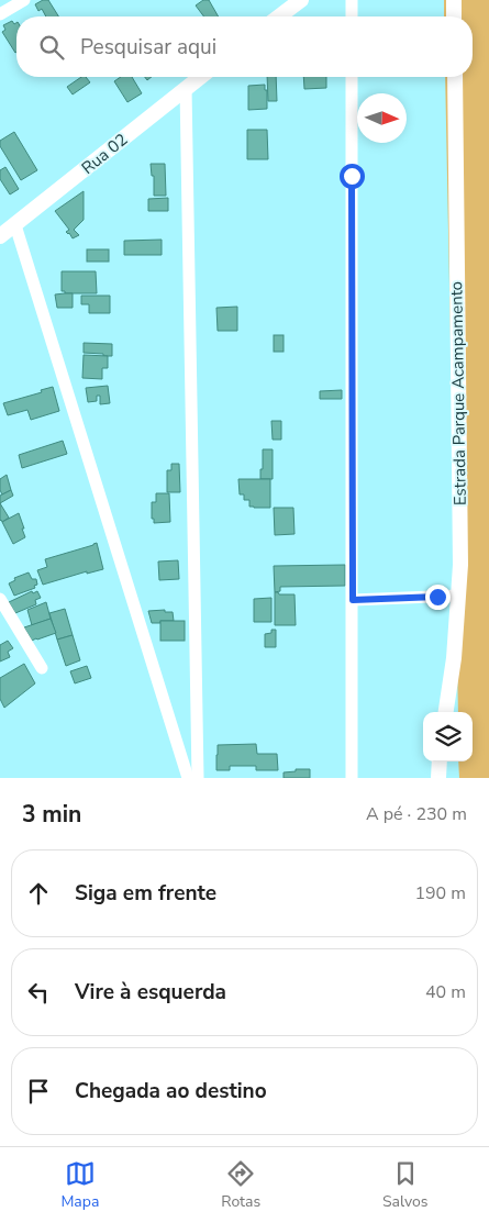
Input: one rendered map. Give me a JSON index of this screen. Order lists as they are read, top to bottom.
{
  "streets": {
    "street": ["Rua 02", "Estrada Parque Acampamento"]
  },
  "north": "right",
  "page": {
    "search": "Pesquisar aqui",
    "heading": ["3 min", "A pé · 230 m"],
    "list": [
      ["Siga em frente", "190 m"],
      ["Vire à esquerda", "40 m"],
      "Chegada ao destino"
    ],
    "nav": ["Mapa", "Rotas", "Salvos"]
  }
}
